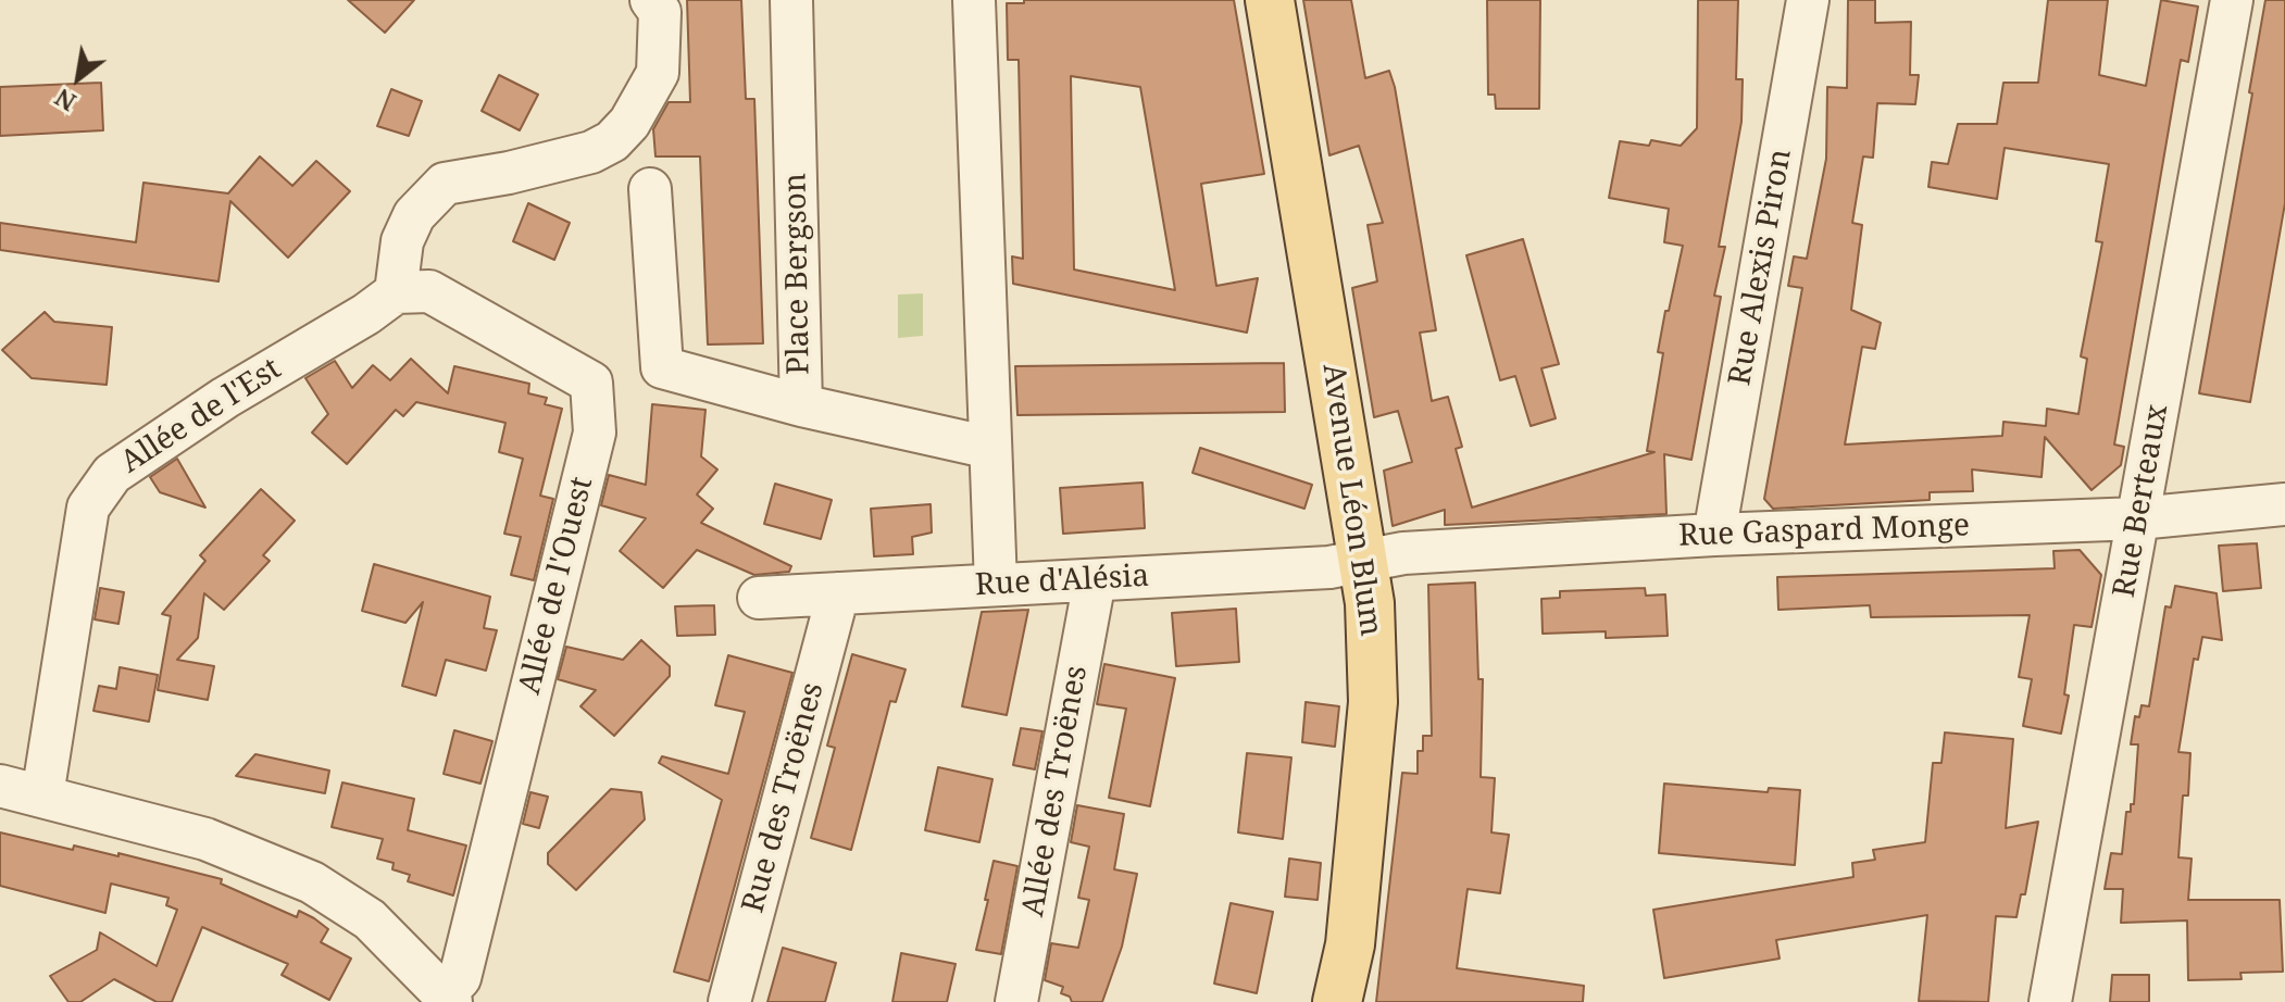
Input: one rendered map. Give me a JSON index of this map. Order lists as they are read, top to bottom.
{
  "streets": {
    "main road": ["Avenue Léon Blum"],
    "street": [
      "Rue Alexis Piron",
      "Place Bergson",
      "Allée de l'Est",
      "Rue Berteaux",
      "Rue Gaspard Monge",
      "Rue d'Alésia",
      "Allée de l'Ouest",
      "Allée des Troënes",
      "Rue des Troënes"
    ]
  },
  "crossings": [
    ["Rue Alexis Piron", "Rue Gaspard Monge"],
    ["Allée de l'Est", "Allée de l'Ouest"],
    ["Avenue Léon Blum", "Rue Gaspard Monge"],
    ["Avenue Léon Blum", "Rue d'Alésia"],
    ["Rue Berteaux", "Rue Gaspard Monge"],
    ["Rue Gaspard Monge", "Rue d'Alésia"],
    ["Rue d'Alésia", "Allée des Troënes"],
    ["Rue d'Alésia", "Rue des Troënes"]
  ],
  "north": "bottom left"
}
